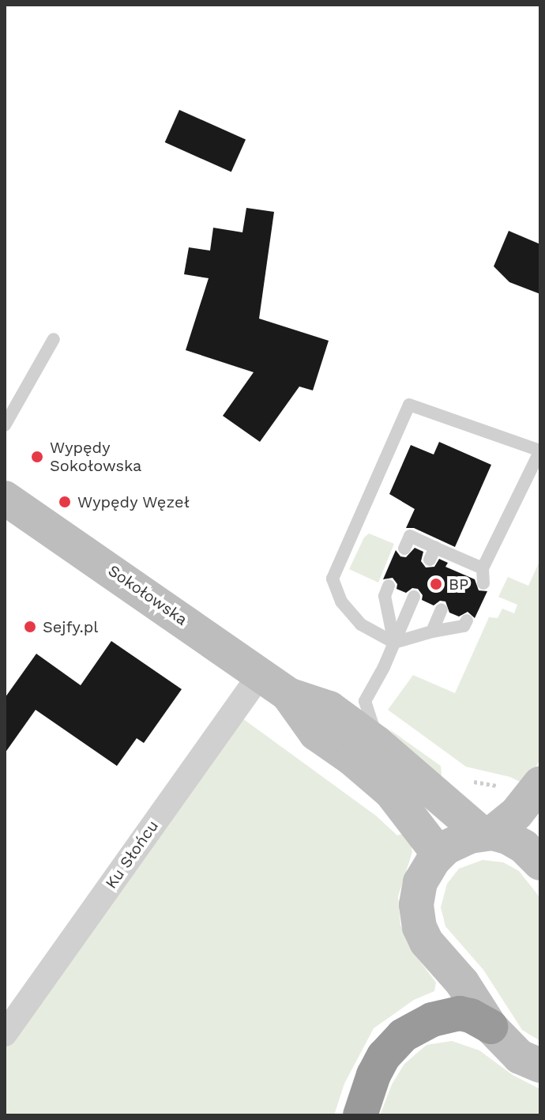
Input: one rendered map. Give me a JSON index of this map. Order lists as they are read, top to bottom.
{
  "streets": {
    "street": ["Sokołowska", "Ku Słońcu"]
  },
  "crossings": [
    ["Sokołowska", "Ku Słońcu"]
  ],
  "places": [
    "Wypędy Sokołowska",
    "Wypędy Węzeł",
    "BP",
    "Sejfy.pl"
  ]
}
